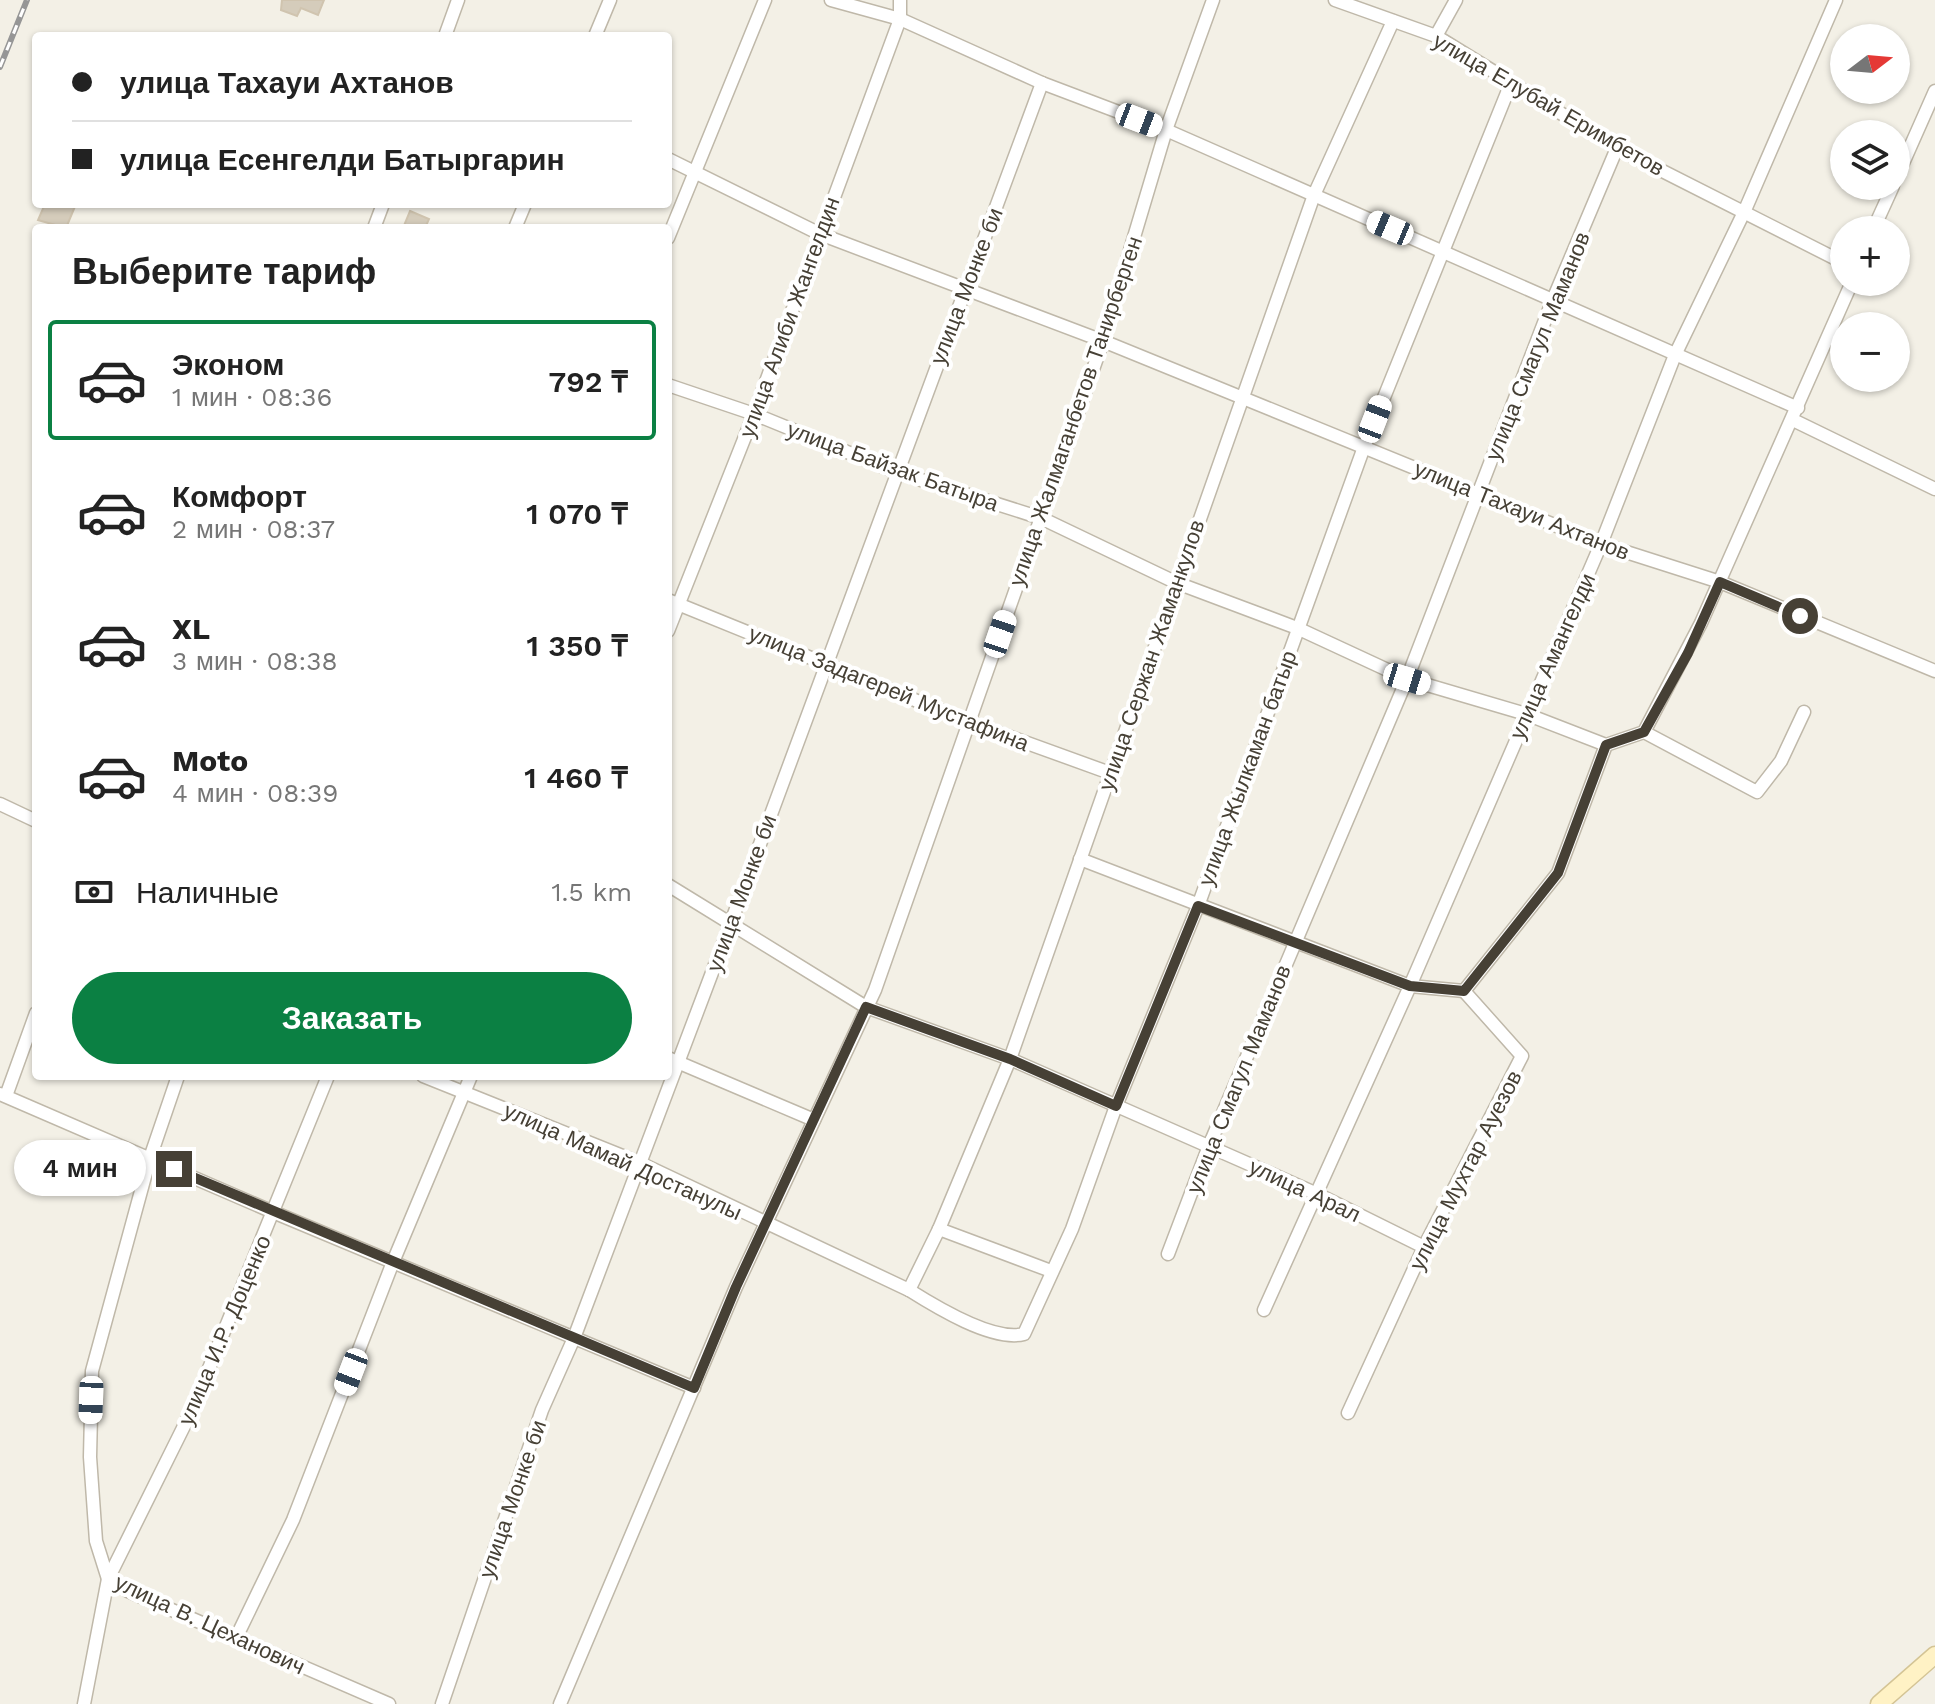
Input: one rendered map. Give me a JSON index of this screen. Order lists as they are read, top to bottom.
{
  "streets": {
    "street": [
      "улица Елубай Еримбетов",
      "улица Монке би",
      "улица Алиби Жангелдин",
      "улица Смагул Маманов",
      "улица Жалмаганбетов Танирберген",
      "улица Байзак Батыра",
      "улица Тахауи Ахтанов",
      "улица Сержан Жаманкулов",
      "улица Амангелди",
      "улица Задагерей Мустафина",
      "улица Жылкаман батыр",
      "улица Мамай Достанулы",
      "улица Мухтар Ауезов",
      "улица Арал",
      "улица И.Р. Доценко",
      "улица В. Цеханович"
    ]
  },
  "crossings": [
    ["улица Елубай Еримбетов", "улица Смагул Маманов"],
    ["улица Елубай Еримбетов", "улица Сержан Жаманкулов"],
    ["улица Елубай Еримбетов", "улица Амангелди"],
    ["улица Елубай Еримбетов", "улица Жылкаман батыр"],
    ["улица Монке би", "улица Байзак Батыра"],
    ["улица Монке би", "улица Тахауи Ахтанов"],
    ["улица Монке би", "улица Задагерей Мустафина"],
    ["улица Монке би", "улица Мамай Достанулы"],
    ["улица Монке би", "улица Арал"],
    ["улица Алиби Жангелдин", "улица Байзак Батыра"],
    ["улица Алиби Жангелдин", "улица Тахауи Ахтанов"],
    ["улица Алиби Жангелдин", "улица Задагерей Мустафина"],
    ["улица Смагул Маманов", "улица Байзак Батыра"],
    ["улица Смагул Маманов", "улица Тахауи Ахтанов"],
    ["улица Смагул Маманов", "улица Арал"],
    ["улица Жалмаганбетов Танирберген", "улица Байзак Батыра"],
    ["улица Жалмаганбетов Танирберген", "улица Тахауи Ахтанов"],
    ["улица Жалмаганбетов Танирберген", "улица Задагерей Мустафина"],
    ["улица Жалмаганбетов Танирберген", "улица Мамай Достанулы"],
    ["улица Жалмаганбетов Танирберген", "улица Арал"],
    ["улица Байзак Батыра", "улица Сержан Жаманкулов"],
    ["улица Байзак Батыра", "улица Амангелди"],
    ["улица Байзак Батыра", "улица Жылкаман батыр"],
    ["улица Тахауи Ахтанов", "улица Сержан Жаманкулов"],
    ["улица Тахауи Ахтанов", "улица Амангелди"],
    ["улица Тахауи Ахтанов", "улица Жылкаман батыр"],
    ["улица Сержан Жаманкулов", "улица Задагерей Мустафина"],
    ["улица Сержан Жаманкулов", "улица Жылкаман батыр"],
    ["улица Сержан Жаманкулов", "улица Мамай Достанулы"],
    ["улица Сержан Жаманкулов", "улица Арал"],
    ["улица Амангелди", "улица Арал"],
    ["улица Жылкаман батыр", "улица Мамай Достанулы"],
    ["улица Жылкаман батыр", "улица Арал"],
    ["улица Мухтар Ауезов", "улица Арал"],
    ["улица И.Р. Доценко", "улица В. Цеханович"]
  ],
  "north": "right",
  "page": {
    "map_buttons": ["+", "−"],
    "banner": ["улица Тахауи Ахтанов", "улица Есенгелди Батыргарин"],
    "heading": "Выберите тариф",
    "list": [
      {
        "name": "Эконом",
        "note": "1 мин · 08:36",
        "value": "792 ₸"
      },
      {
        "name": "Комфорт",
        "note": "2 мин · 08:37",
        "value": "1 070 ₸"
      },
      {
        "name": "XL",
        "note": "3 мин · 08:38",
        "value": "1 350 ₸"
      },
      {
        "name": "Moto",
        "note": "4 мин · 08:39",
        "value": "1 460 ₸"
      }
    ],
    "pay": ["Наличные", "1.5 km"],
    "buttons": "Заказать",
    "bubble": "4 мин"
  }
}
